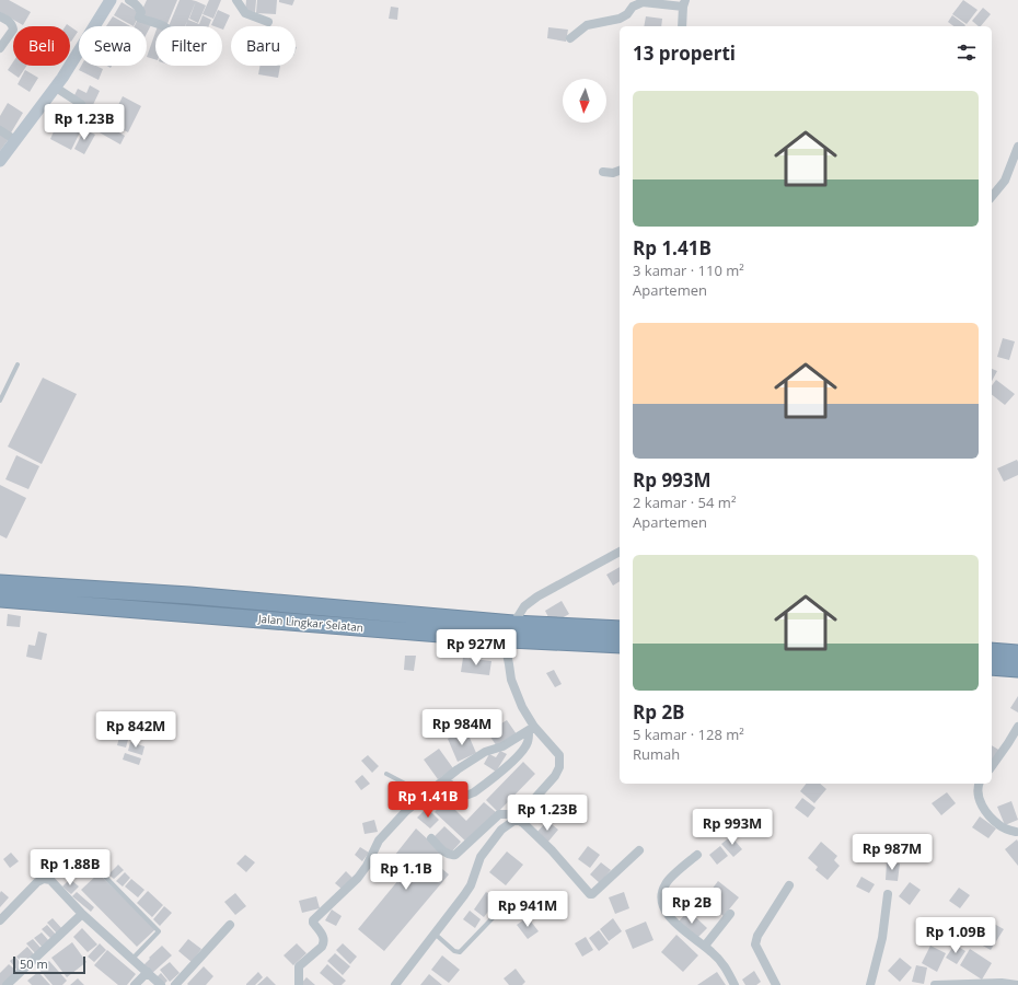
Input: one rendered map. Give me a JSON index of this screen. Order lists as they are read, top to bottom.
{
  "streets": {
    "highway": ["Jalan Lingkar Selatan"]
  },
  "scale_bar": "50 m",
  "north": "bottom",
  "page": {
    "chip": [
      "Beli",
      "Sewa",
      "Filter",
      "Baru"
    ],
    "heading": "13 properti",
    "list": [
      {
        "name": "Rp 1.41B",
        "note": "3 kamar · 110 m² · Apartemen"
      },
      {
        "name": "Rp 993M",
        "note": "2 kamar · 54 m² · Apartemen"
      },
      {
        "name": "Rp 2B",
        "note": "5 kamar · 128 m² · Rumah"
      }
    ],
    "price": [
      "Rp 1.23B",
      "Rp 927M",
      "Rp 984M",
      "Rp 842M",
      "Rp 1.41B",
      "Rp 1.23B",
      "Rp 993M",
      "Rp 987M",
      "Rp 1.88B",
      "Rp 1.1B",
      "Rp 2B",
      "Rp 941M",
      "Rp 1.09B"
    ],
    "scale": "50 m"
  }
}
